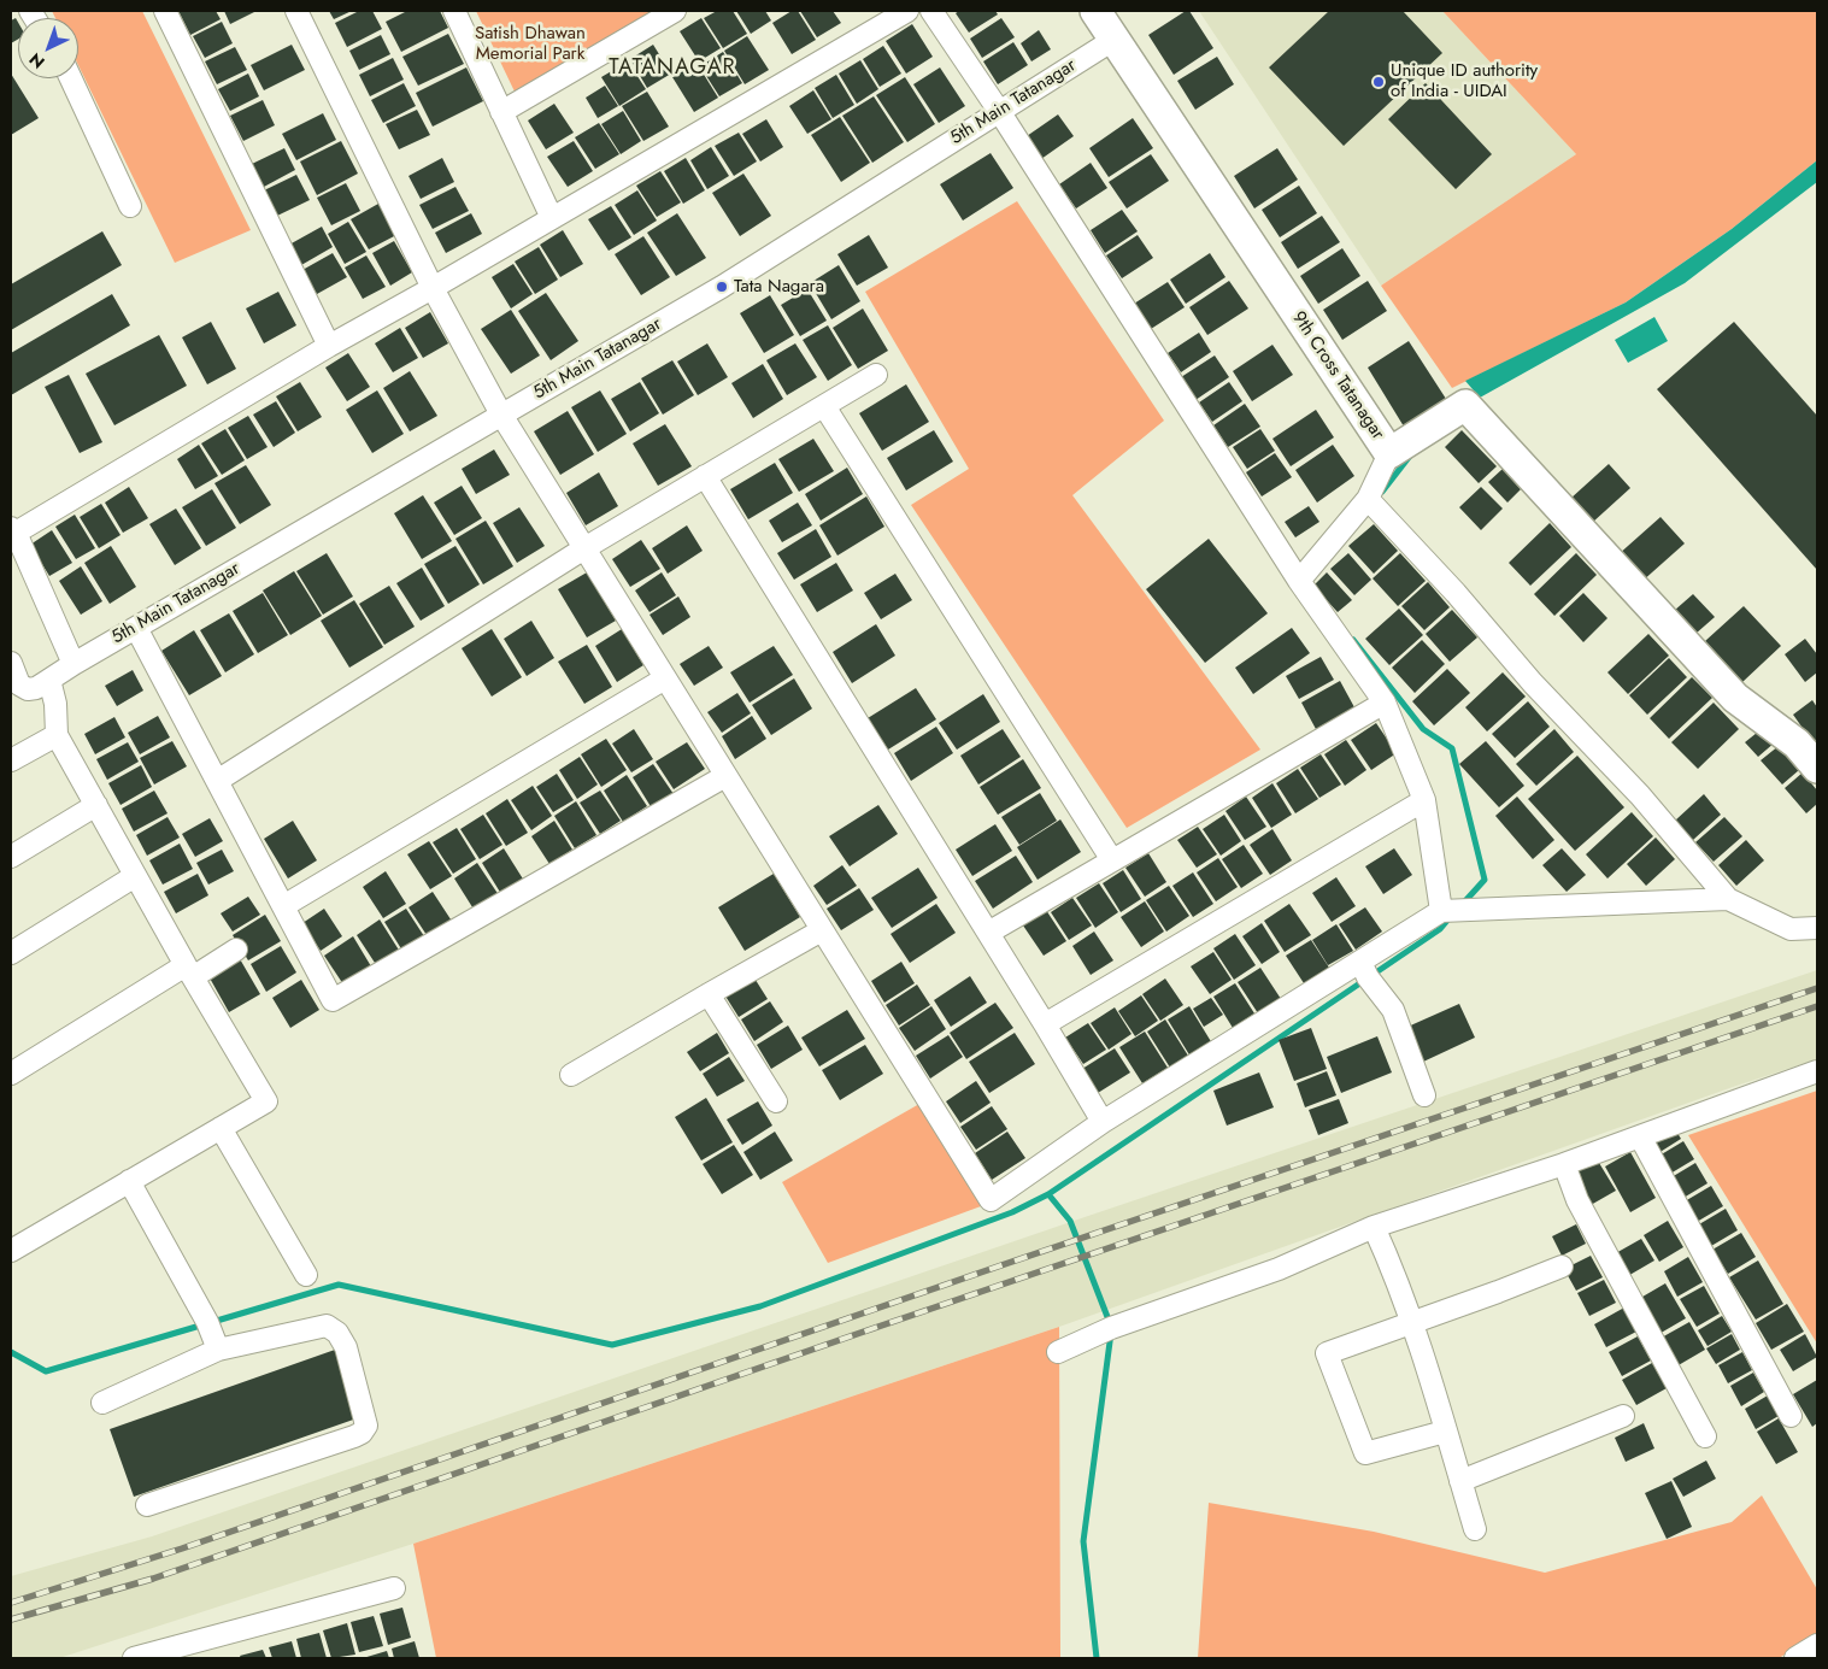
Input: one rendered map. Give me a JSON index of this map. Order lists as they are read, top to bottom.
{
  "streets": {
    "street": ["5th Main Tatanagar", "9th Cross Tatanagar"]
  },
  "crossings": [
    ["5th Main Tatanagar", "9th Cross Tatanagar"]
  ],
  "districts": ["TATANAGAR"],
  "parks": ["Satish Dhawan Memorial Park"],
  "places": ["Unique ID authority of India - UIDAI", "Tata Nagara"],
  "north": "bottom left"
}
